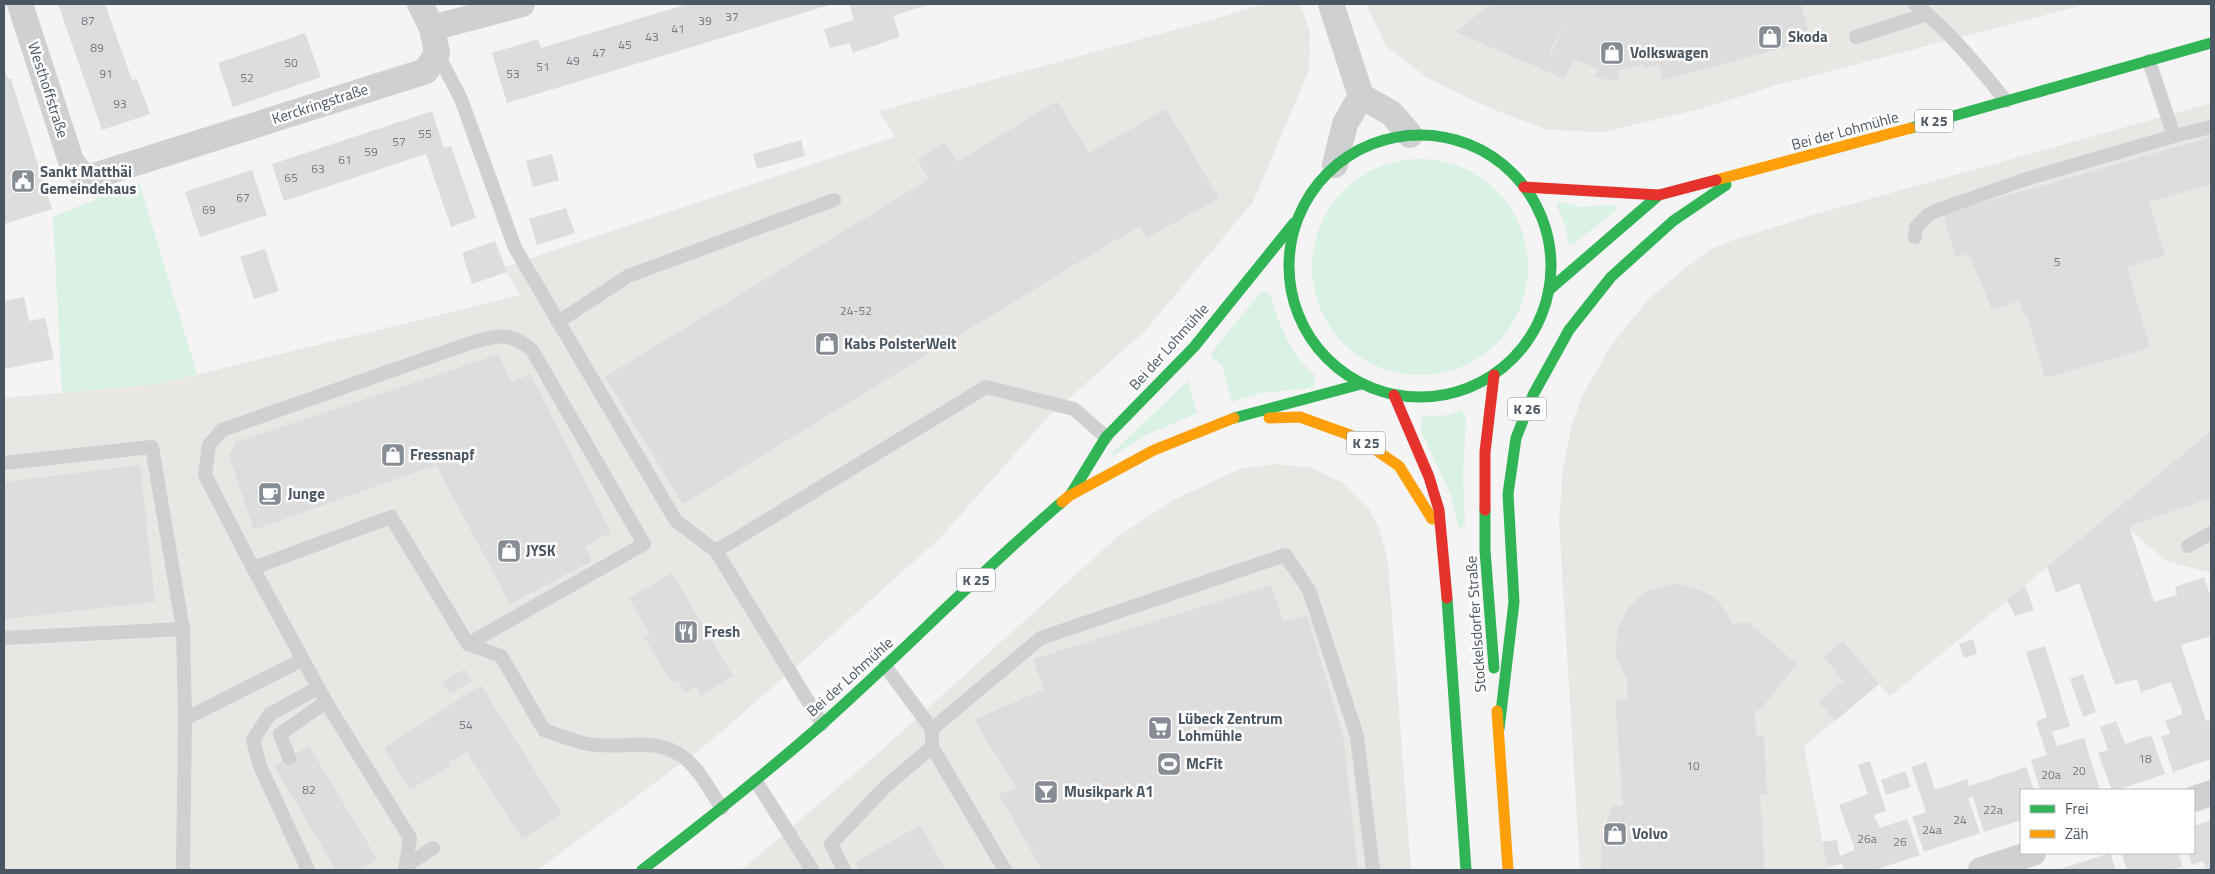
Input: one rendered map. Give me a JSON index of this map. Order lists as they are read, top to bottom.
{
  "streets": {
    "main road": [
      "K 25",
      "Bei der Lohmühle",
      "K 26",
      "Stockelsdorfer Straße"
    ],
    "street": ["Westhoffstraße", "Kerckringstraße"]
  },
  "crossings": [
    ["Westhoffstraße", "Kerckringstraße"],
    ["K 25", "Bei der Lohmühle"],
    ["K 25", "Stockelsdorfer Straße"],
    ["Bei der Lohmühle", "K 26"],
    ["K 26", "Stockelsdorfer Straße"]
  ],
  "places": {
    "shop": [
      "Skoda",
      "Volkswagen",
      "Kabs PolsterWelt",
      "Fressnapf",
      "JYSK",
      "Volvo"
    ],
    "public building": ["Sankt Matthäi Gemeindehaus"],
    "cafe": ["Junge"],
    "restaurant": ["Fresh"],
    "supermarket": ["Lübeck Zentrum Lohmühle"],
    "sports": ["McFit"],
    "bar": ["Musikpark A1"]
  },
  "house_numbers": [
    "37",
    "87",
    "39",
    "41",
    "43",
    "45",
    "89",
    "47",
    "49",
    "50",
    "51",
    "91",
    "53",
    "52",
    "93",
    "55",
    "57",
    "59",
    "61",
    "63",
    "65",
    "67",
    "69",
    "5",
    "24-52",
    "54",
    "18",
    "10",
    "20",
    "20a",
    "82",
    "22a",
    "24",
    "24a",
    "26a",
    "26"
  ],
  "legend": ["Frei", "Zäh"]
}
